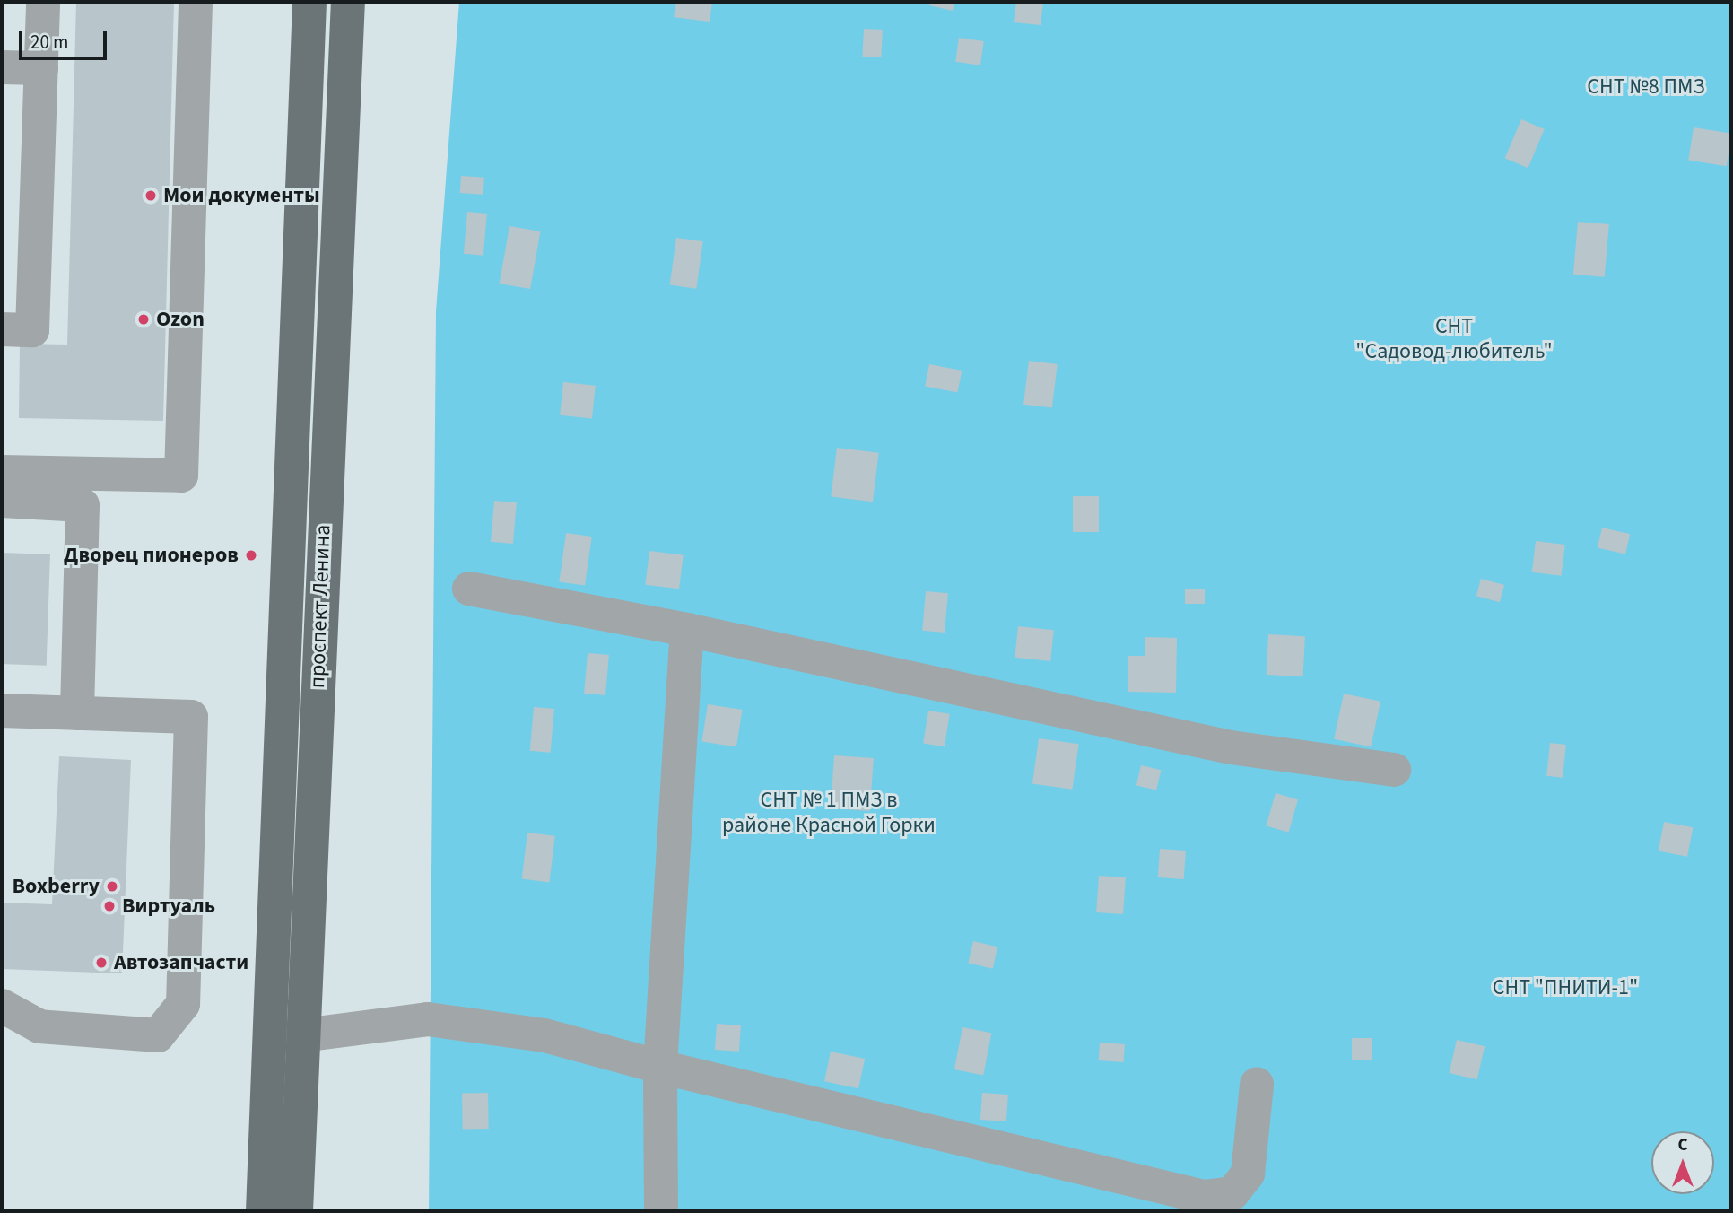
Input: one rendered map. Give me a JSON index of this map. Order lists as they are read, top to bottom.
{
  "streets": {
    "main road": ["проспект Ленина"]
  },
  "parks": [
    "СНТ №8 ПМЗ",
    "СНТ \"Садовод-любитель\"",
    "СНТ № 1 ПМЗ в районе Красной Горки",
    "СНТ \"ПНИТИ-1\""
  ],
  "places": [
    "Мои документы",
    "Ozon",
    "Дворец пионеров",
    "Boxberry",
    "Виртуаль",
    "Автозапчасти"
  ],
  "scale_bar": "20 m",
  "north": "top"
}
